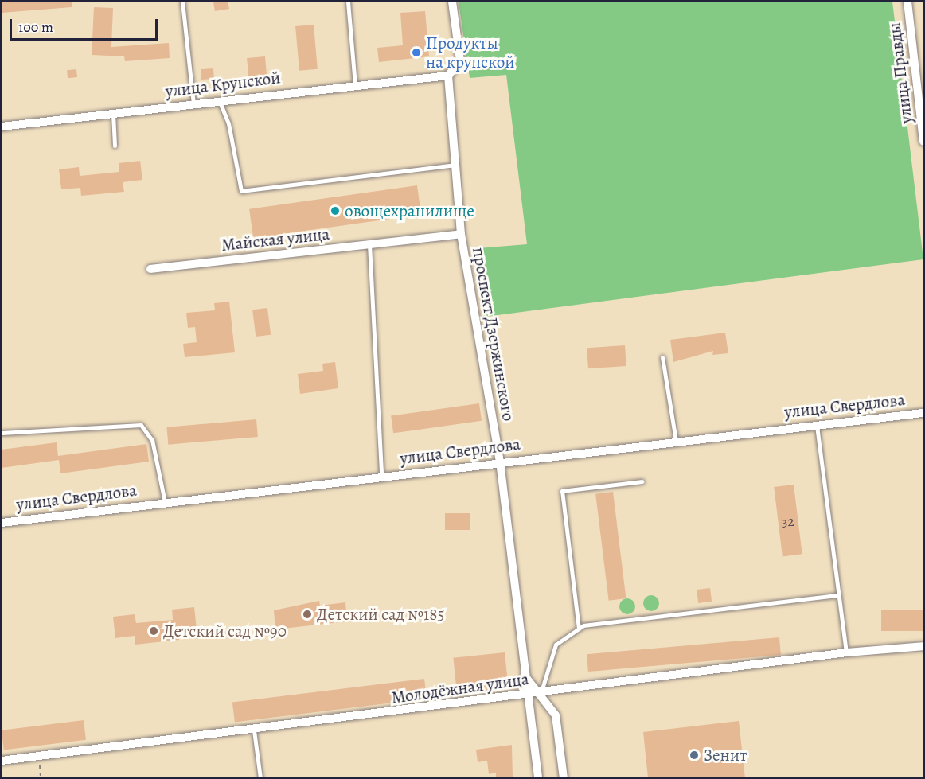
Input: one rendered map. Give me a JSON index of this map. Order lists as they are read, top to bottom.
{
  "streets": {
    "street": [
      "улица Правды",
      "улица Крупской",
      "Майская улица",
      "проспект Дзержинского",
      "улица Свердлова",
      "Молодёжная улица"
    ]
  },
  "crossings": [
    ["улица Крупской", "проспект Дзержинского"],
    ["Майская улица", "проспект Дзержинского"],
    ["проспект Дзержинского", "улица Свердлова"],
    ["проспект Дзержинского", "Молодёжная улица"]
  ],
  "places": [
    "Продукты на крупской",
    "овощехранилище",
    "Детский сад №185",
    "Детский сад №90",
    "Зенит"
  ],
  "house_numbers": ["32"],
  "scale_bar": "100 m"
}
